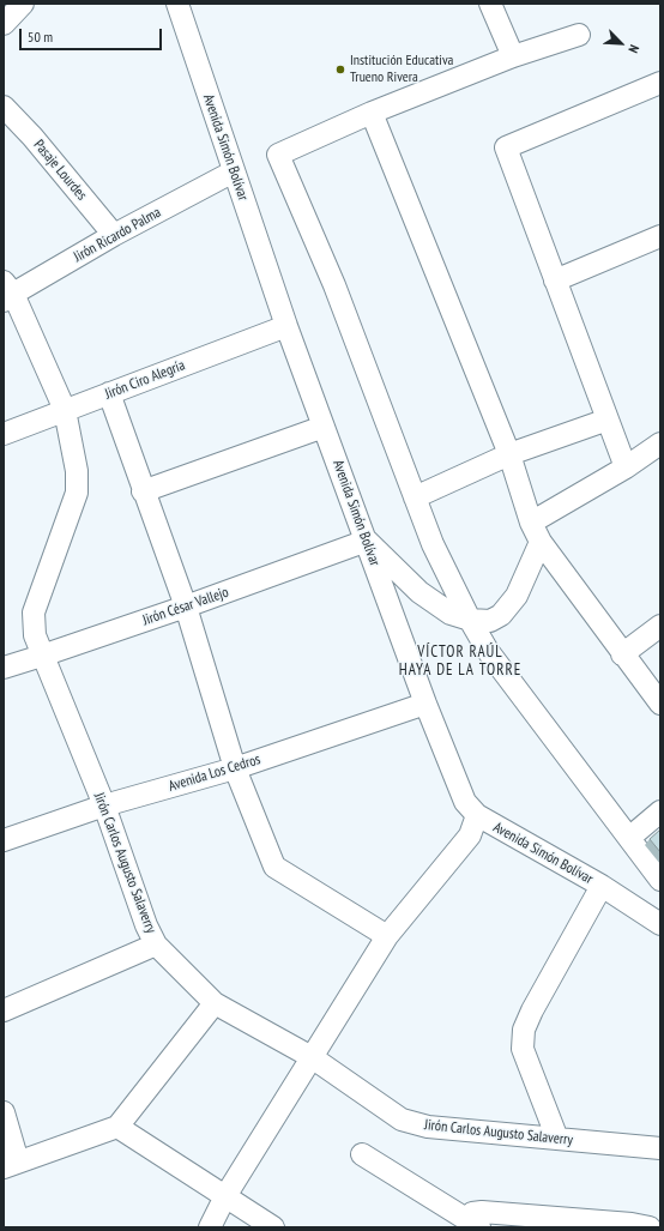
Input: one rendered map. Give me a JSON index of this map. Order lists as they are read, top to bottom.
{
  "streets": {
    "street": [
      "Avenida Simón Bolívar",
      "Pasaje Lourdes",
      "Jirón Ricardo Palma",
      "Jirón Ciro Alegría",
      "Jirón César Vallejo",
      "Avenida Los Cedros",
      "Jirón Carlos Augusto Salaverry"
    ]
  },
  "crossings": [
    ["Avenida Simón Bolívar", "Jirón Ricardo Palma"],
    ["Avenida Simón Bolívar", "Jirón Ciro Alegría"],
    ["Avenida Simón Bolívar", "Jirón César Vallejo"],
    ["Avenida Simón Bolívar", "Avenida Los Cedros"],
    ["Pasaje Lourdes", "Jirón Ricardo Palma"],
    ["Jirón Ricardo Palma", "Jirón Carlos Augusto Salaverry"],
    ["Jirón Ciro Alegría", "Jirón Carlos Augusto Salaverry"],
    ["Jirón César Vallejo", "Jirón Carlos Augusto Salaverry"],
    ["Avenida Los Cedros", "Jirón Carlos Augusto Salaverry"]
  ],
  "districts": ["VÍCTOR RAÚL HAYA DE LA TORRE"],
  "places": ["Institución Educativa Trueno Rivera"],
  "scale_bar": "50 m",
  "north": "bottom right"
}
